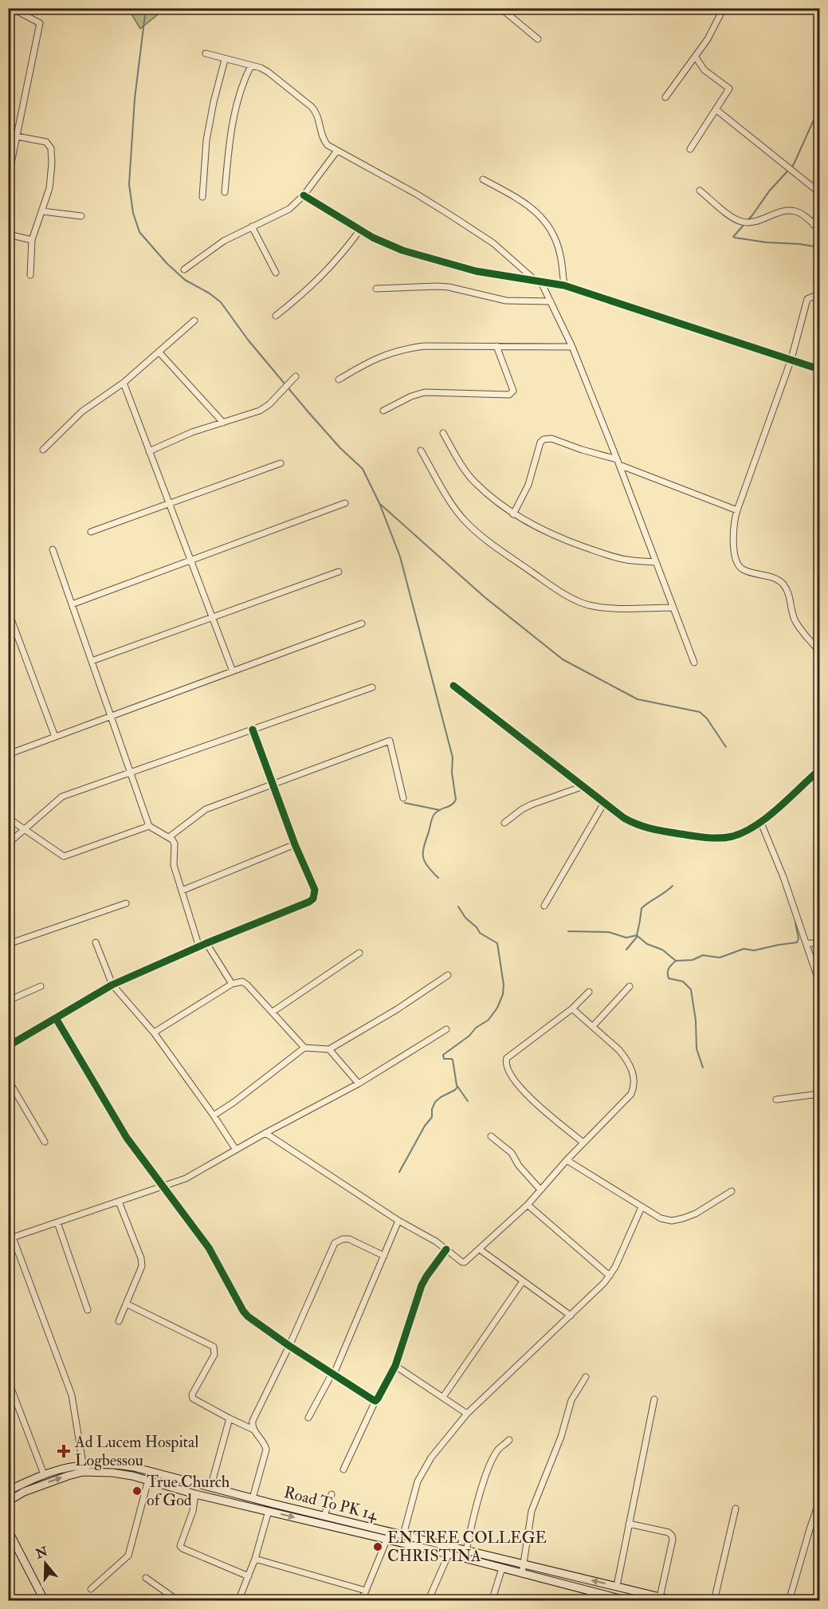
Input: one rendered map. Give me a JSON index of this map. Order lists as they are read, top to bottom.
{
  "streets": {
    "main road": ["Road To PK 14"]
  },
  "places": {
    "health": ["Ad Lucem Hospital Logbessou"],
    "other": ["True Church of God", "ENTREE COLLEGE CHRISTINA"]
  },
  "north": "top"
}
